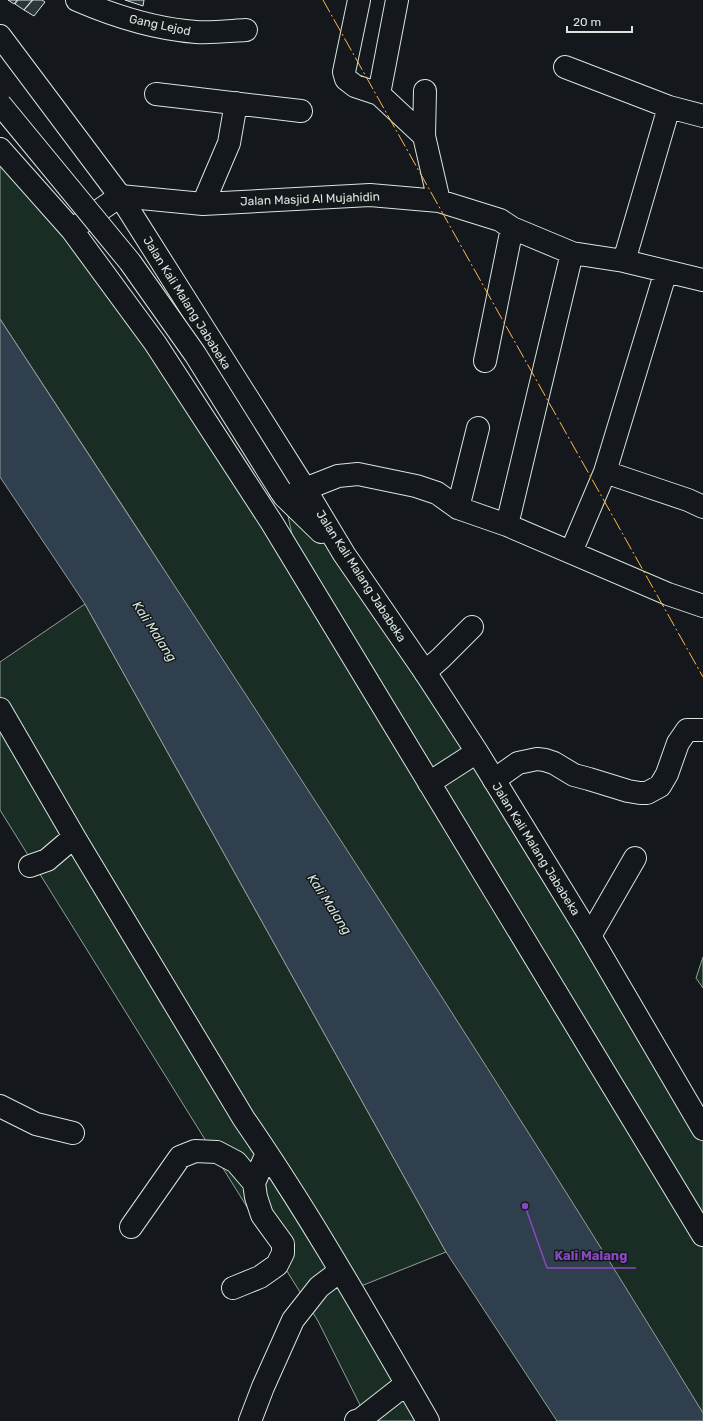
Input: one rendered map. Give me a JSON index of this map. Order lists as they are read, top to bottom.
{
  "streets": {
    "street": ["Gang Lejod", "Jalan Masjid Al Mujahidin", "Jalan Kali Malang Jababeka"]
  },
  "crossings": [
    ["Jalan Masjid Al Mujahidin", "Jalan Kali Malang Jababeka"]
  ],
  "water": ["Kali Malang"],
  "places": ["Kali Malang"],
  "scale_bar": "20 m"
}
